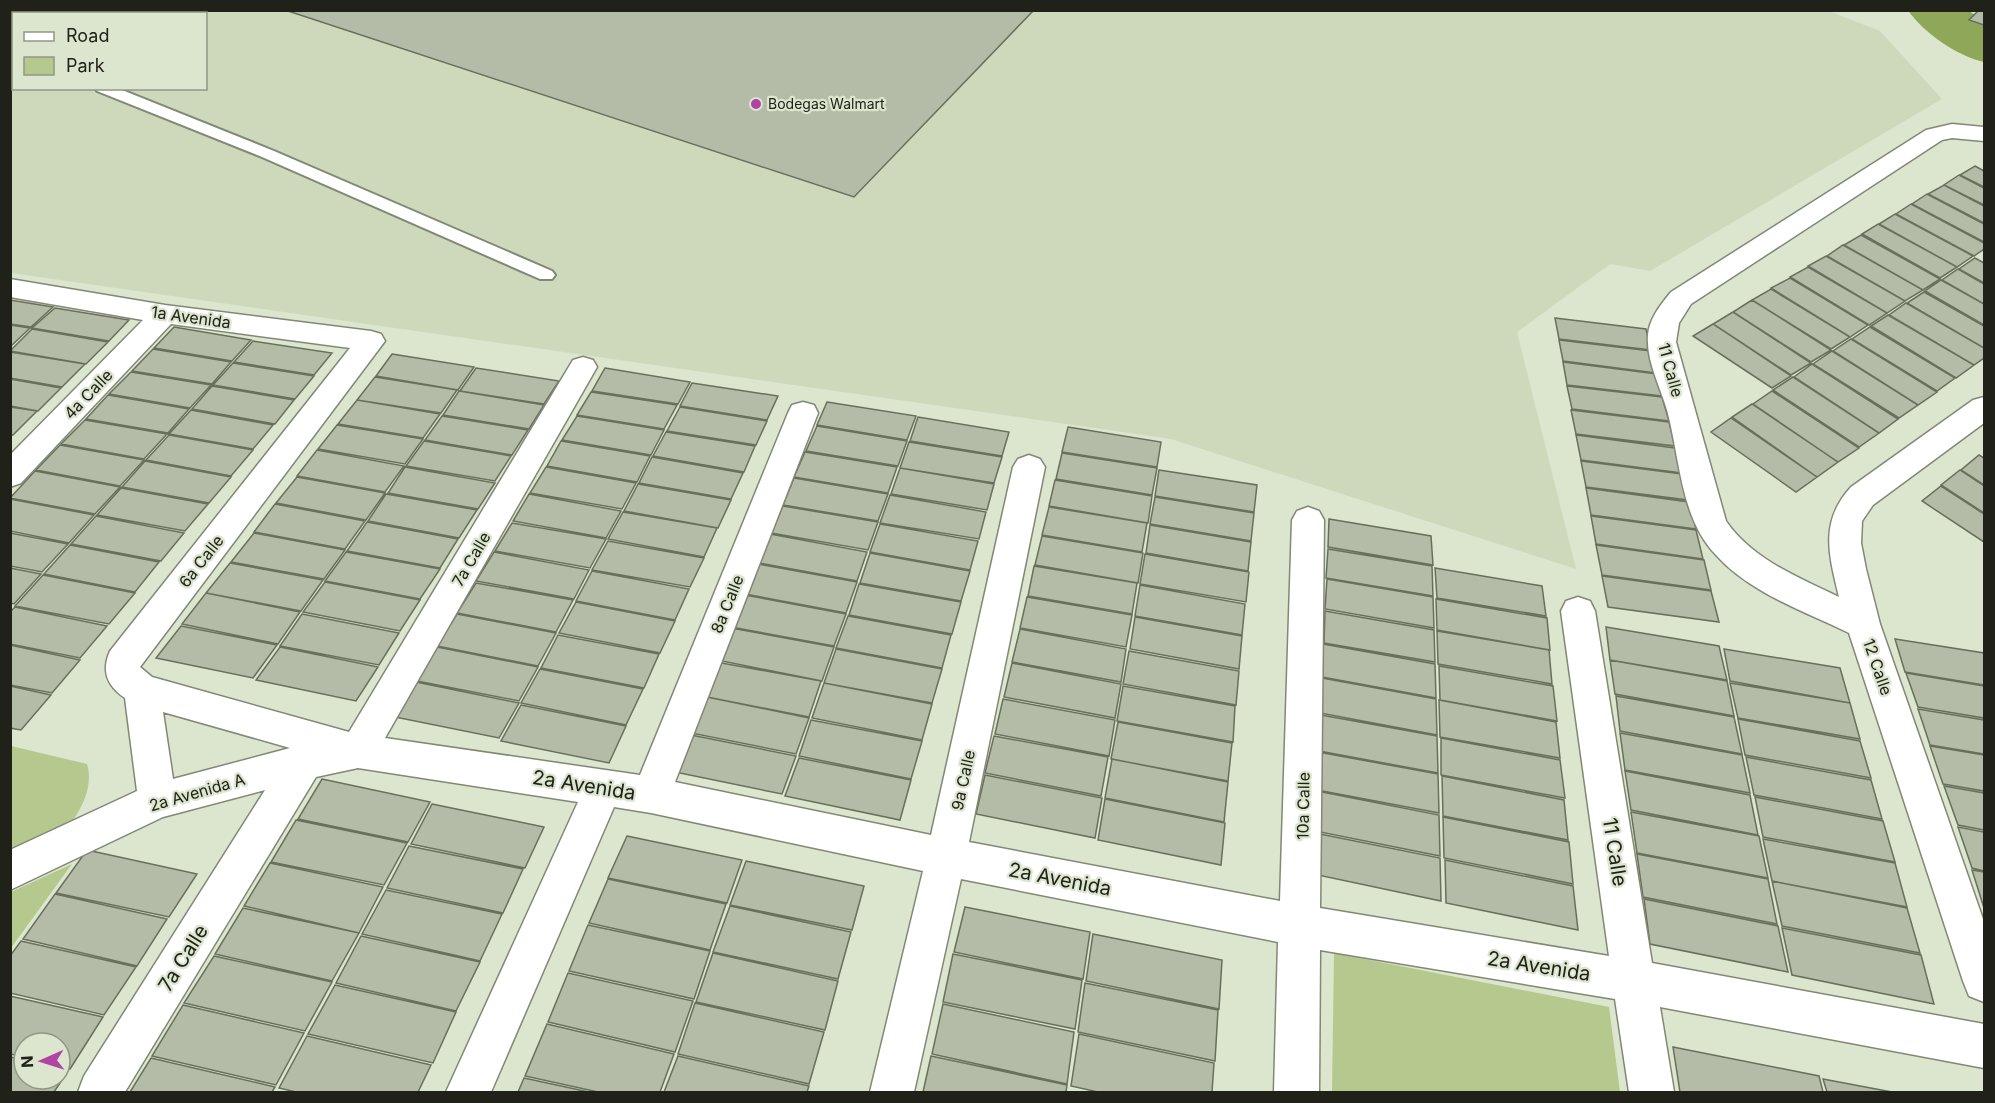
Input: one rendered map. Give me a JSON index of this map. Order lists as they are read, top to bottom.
{
  "streets": {
    "street": [
      "1a Avenida",
      "11 Calle",
      "4a Calle",
      "7a Calle",
      "6a Calle",
      "8a Calle",
      "12 Calle",
      "9a Calle",
      "2a Avenida",
      "2a Avenida A",
      "10a Calle"
    ]
  },
  "crossings": [
    ["1a Avenida", "4a Calle"],
    ["1a Avenida", "6a Calle"],
    ["11 Calle", "12 Calle"],
    ["11 Calle", "2a Avenida"],
    ["7a Calle", "2a Avenida"],
    ["7a Calle", "2a Avenida A"],
    ["6a Calle", "2a Avenida"],
    ["8a Calle", "2a Avenida"],
    ["9a Calle", "2a Avenida"],
    ["2a Avenida", "2a Avenida A"],
    ["2a Avenida", "10a Calle"]
  ],
  "places": ["Bodegas Walmart"],
  "legend": ["Road", "Park"],
  "north": "left"
}
